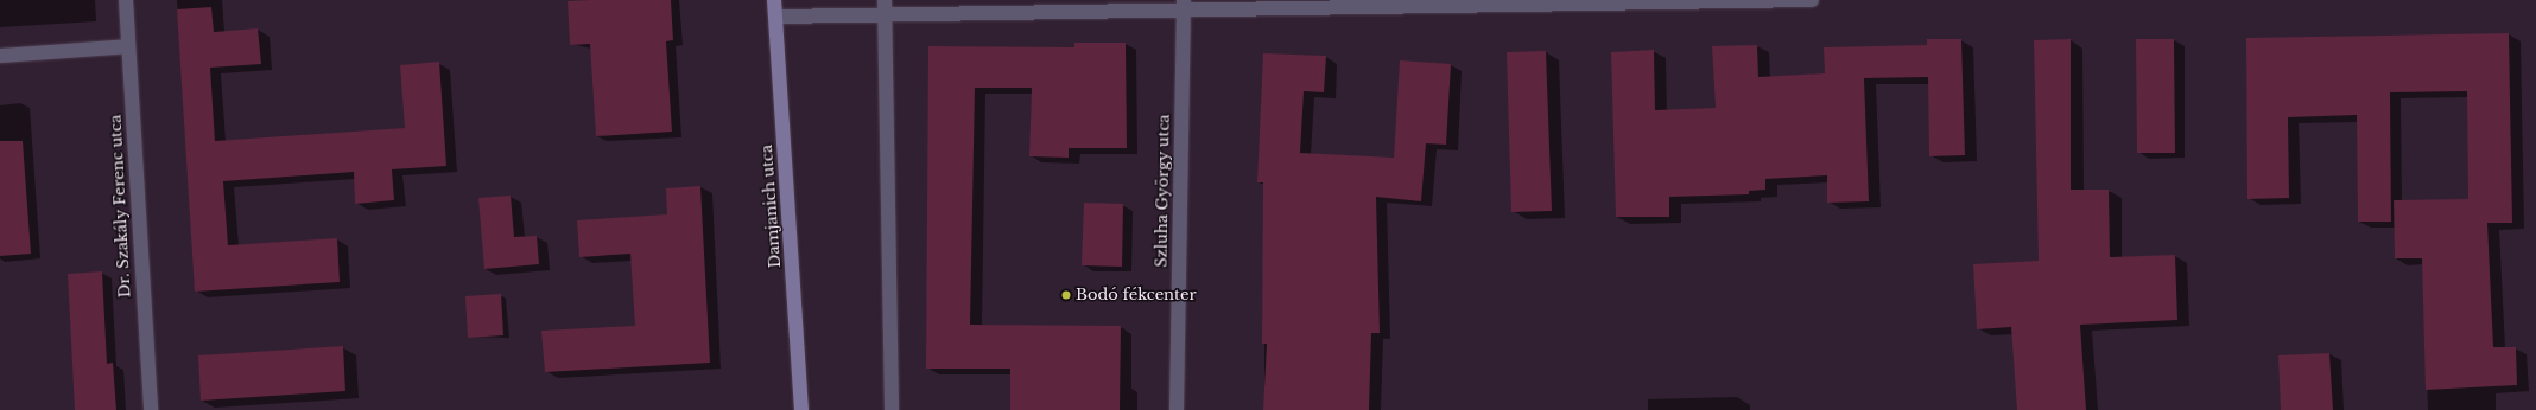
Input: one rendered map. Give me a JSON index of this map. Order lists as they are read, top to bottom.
{
  "streets": {
    "street": ["Szluha György utca", "Dr. Szakály Ferenc utca", "Damjanich utca"]
  },
  "places": ["Bodó fékcenter"]
}
